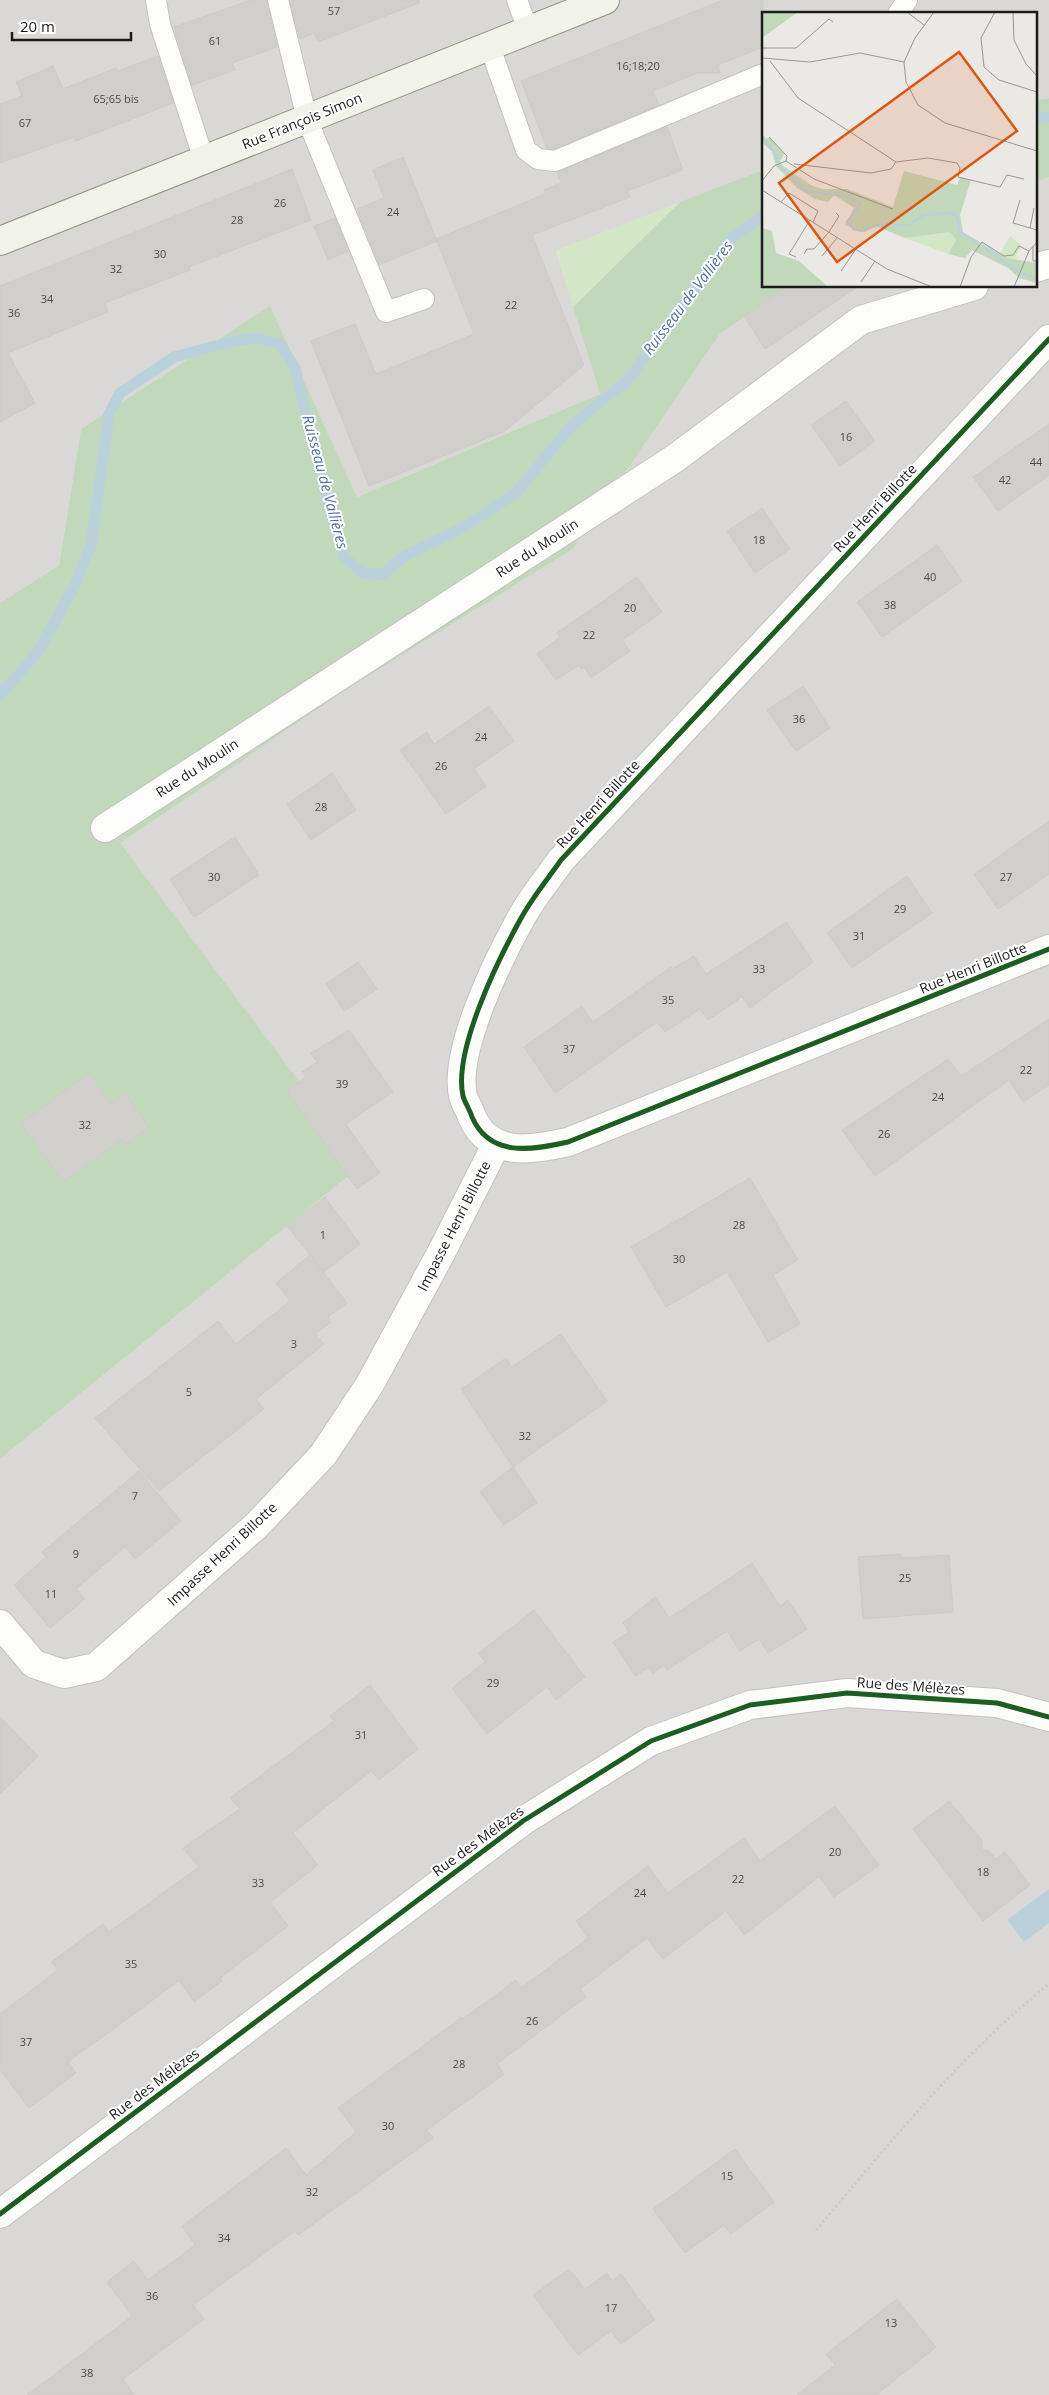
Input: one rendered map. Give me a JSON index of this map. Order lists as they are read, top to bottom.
{
  "streets": {
    "main road": ["Rue François Simon"],
    "street": [
      "Rue Henri Billotte",
      "Rue du Moulin",
      "Impasse Henri Billotte",
      "Rue des Mélèzes"
    ]
  },
  "crossings": [
    ["Rue Henri Billotte", "Impasse Henri Billotte"]
  ],
  "water": ["Ruisseau de Vallières"],
  "house_numbers": [
    "57",
    "61",
    "16;18;20",
    "65;65 bis",
    "67",
    "26",
    "24",
    "28",
    "30",
    "32",
    "34",
    "22",
    "36",
    "16",
    "44",
    "42",
    "18",
    "40",
    "38",
    "20",
    "22",
    "36",
    "24",
    "26",
    "28",
    "30",
    "27",
    "29",
    "31",
    "33",
    "35",
    "37",
    "22",
    "39",
    "24",
    "32",
    "26",
    "28",
    "1",
    "30",
    "3",
    "5",
    "32",
    "7",
    "9",
    "25",
    "11",
    "29",
    "31",
    "20",
    "18",
    "22",
    "33",
    "24",
    "35",
    "26",
    "37",
    "28",
    "30",
    "15",
    "32",
    "34",
    "36",
    "17",
    "13",
    "38"
  ],
  "scale_bar": "20 m"
}
